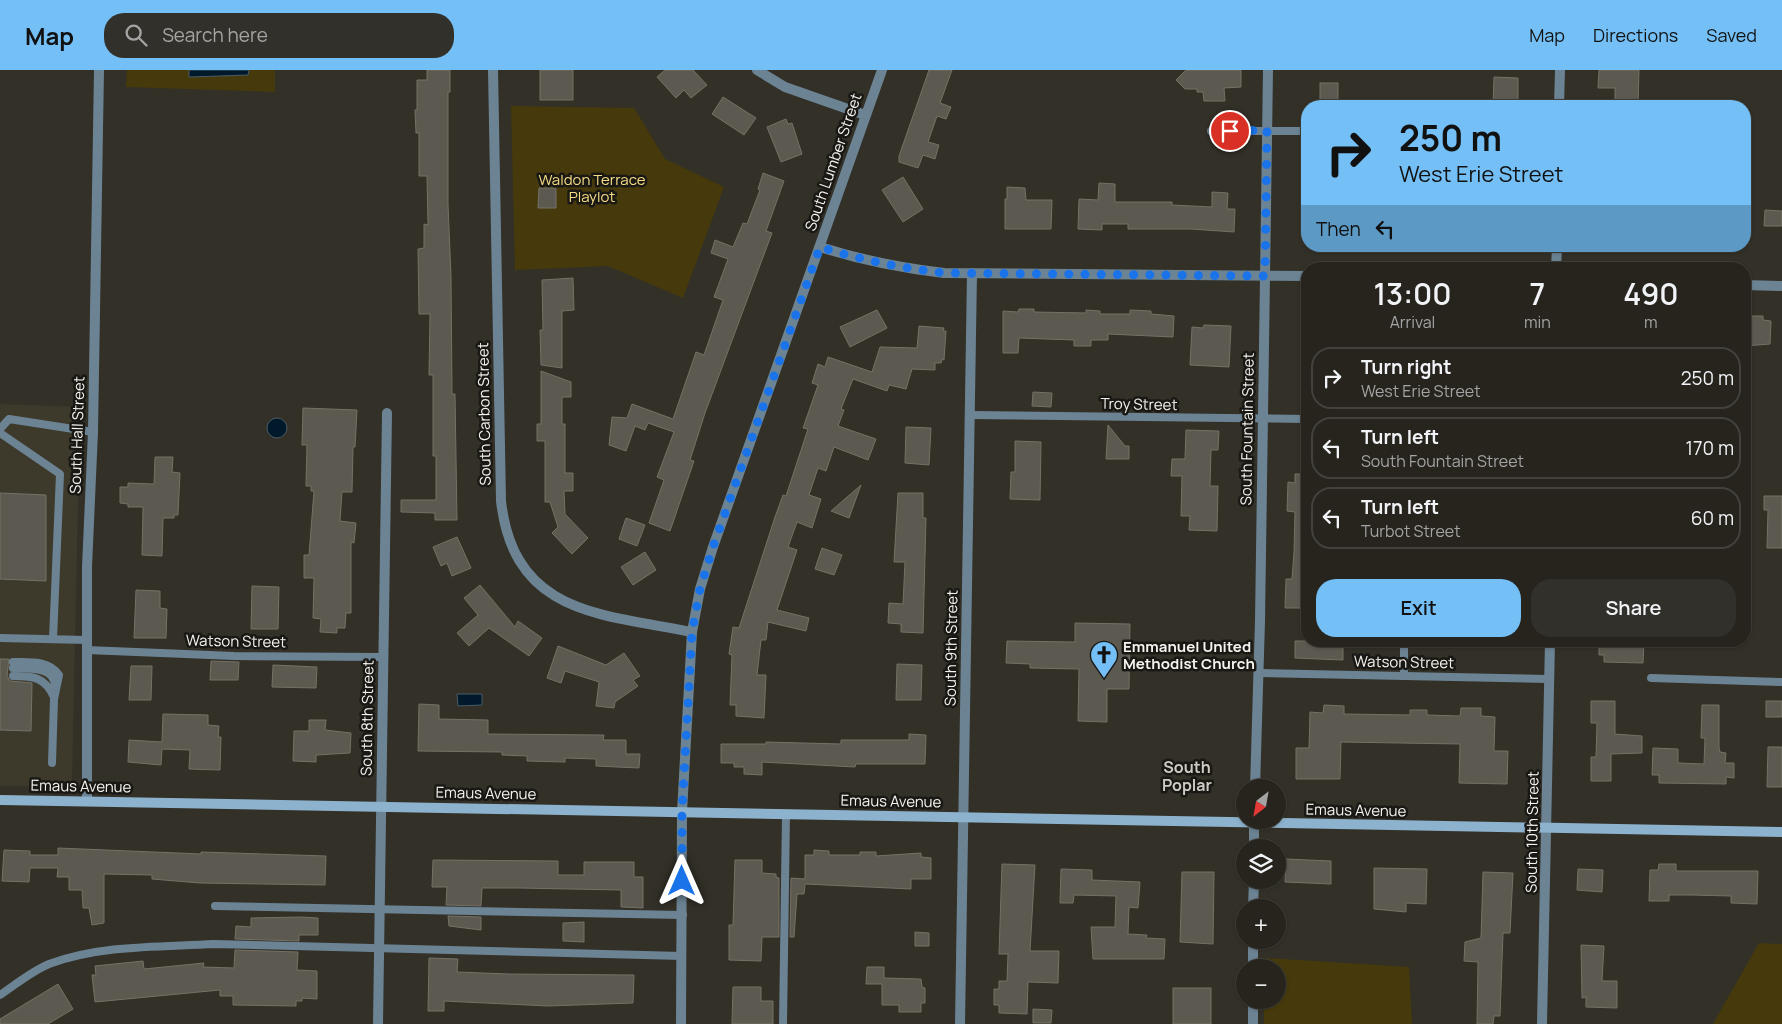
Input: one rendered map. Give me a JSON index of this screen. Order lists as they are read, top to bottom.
{
  "streets": {
    "main road": ["Emaus Avenue"],
    "street": [
      "South Lumber Street",
      "South Carbon Street",
      "South Fountain Street",
      "South Hall Street",
      "South 9th Street",
      "South 8th Street",
      "South 10th Street"
    ],
    "lane": ["Troy Street", "Watson Street"]
  },
  "crossings": [
    ["South Lumber Street", "South Carbon Street"],
    ["South Lumber Street", "Emaus Avenue"],
    ["Troy Street", "South Fountain Street"],
    ["Troy Street", "South 9th Street"],
    ["South Fountain Street", "Watson Street"],
    ["South Hall Street", "Watson Street"],
    ["South Hall Street", "Emaus Avenue"],
    ["Watson Street", "South 8th Street"],
    ["Watson Street", "South 10th Street"],
    ["South 9th Street", "Emaus Avenue"],
    ["South 8th Street", "Emaus Avenue"],
    ["Emaus Avenue", "South 10th Street"]
  ],
  "districts": ["South Poplar"],
  "parks": ["Waldon Terrace Playlot"],
  "places": {
    "church": ["Emmanuel United Methodist Church"]
  },
  "north": "bottom left",
  "page": {
    "header": "Map",
    "search": "Search here",
    "nav": ["Map", "Directions", "Saved"],
    "turn": ["250 m", "West Erie Street"],
    "then": "Then",
    "eta": [
      "13:00",
      "Arrival",
      "7",
      "min",
      "490",
      "m"
    ],
    "list": [
      {
        "name": "Turn right",
        "note": "West Erie Street",
        "value": "250 m"
      },
      {
        "name": "Turn left",
        "note": "South Fountain Street",
        "value": "170 m"
      },
      {
        "name": "Turn left",
        "note": "Turbot Street",
        "value": "60 m"
      }
    ],
    "buttons": ["Exit", "Share"],
    "map_buttons": ["+", "−"]
  }
}
